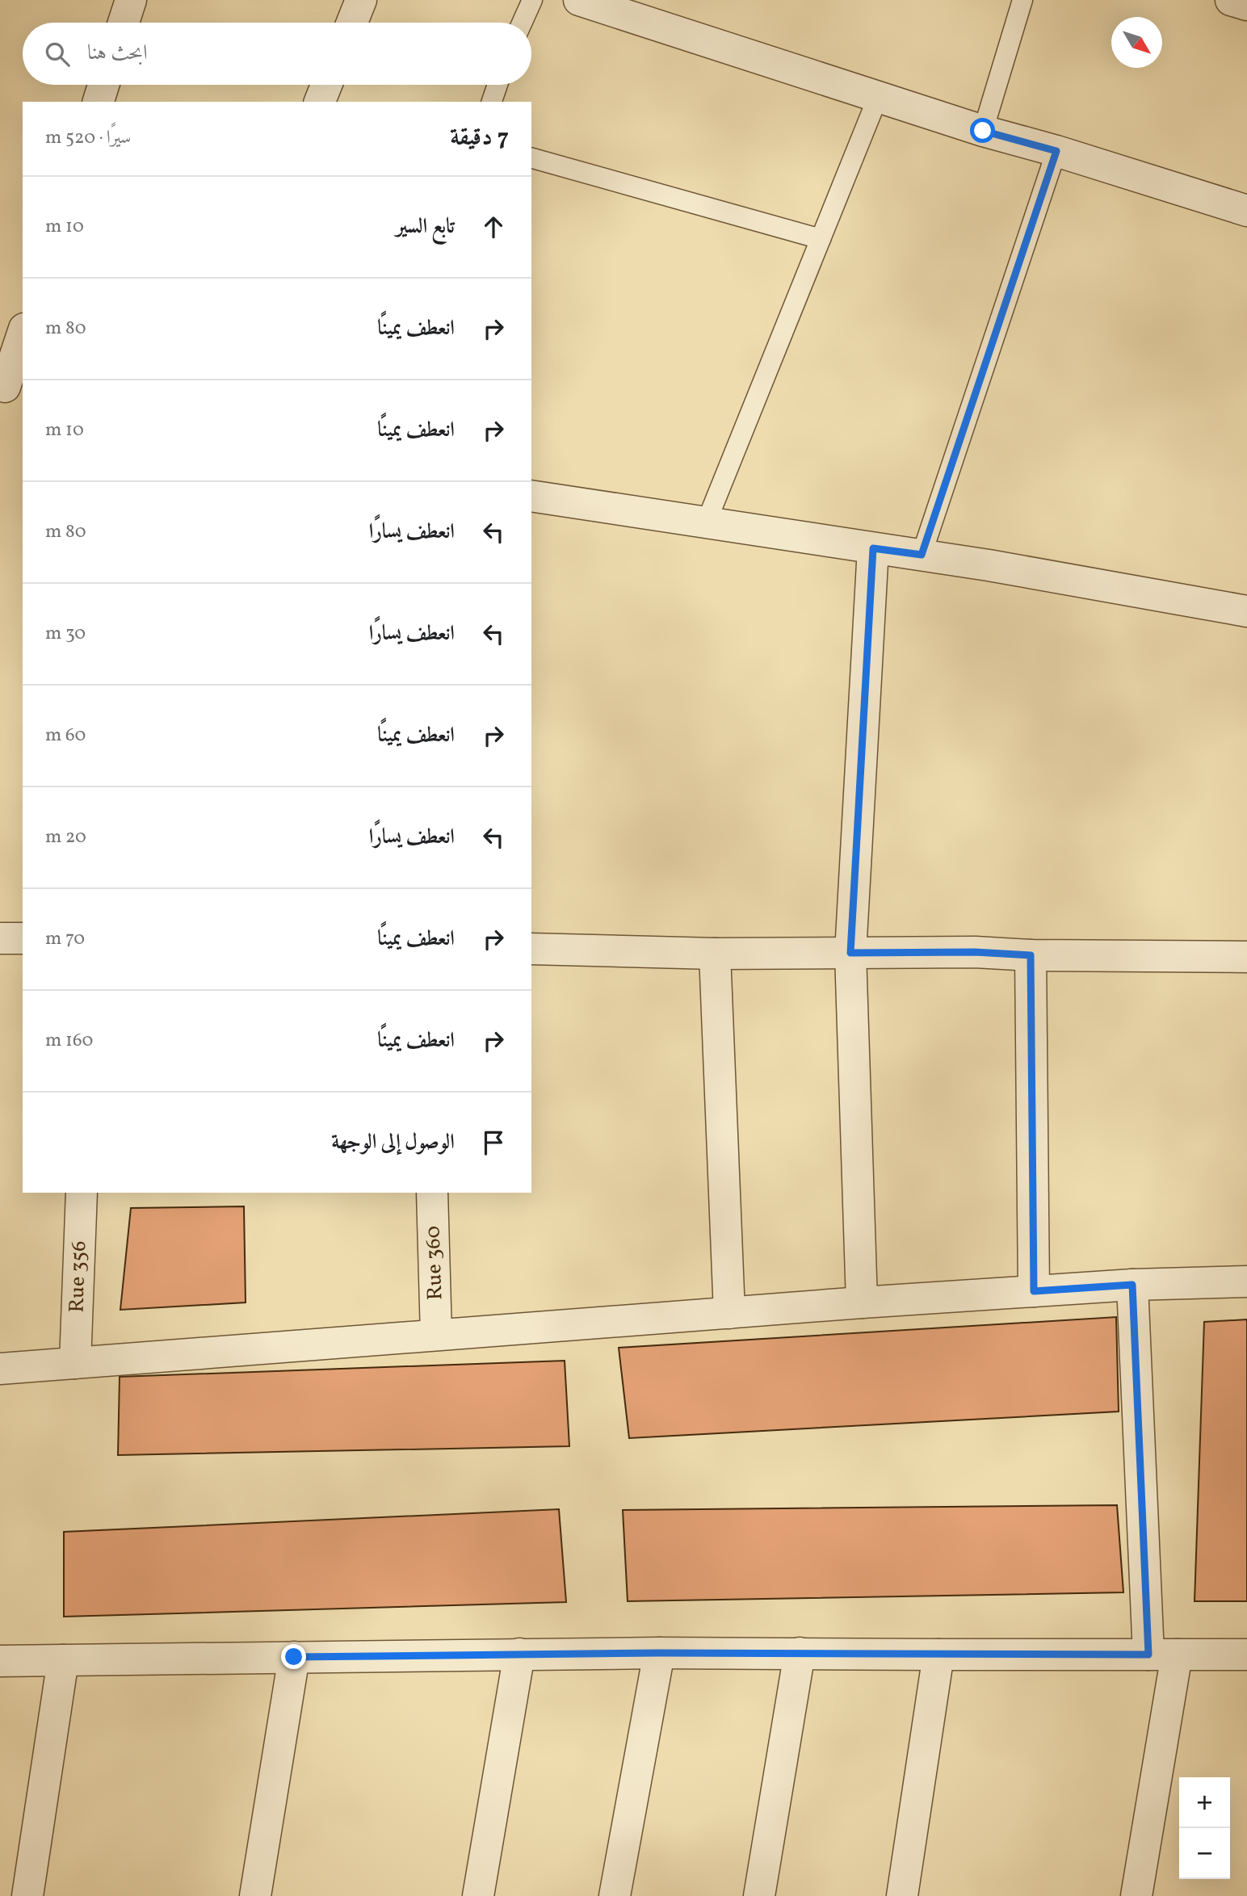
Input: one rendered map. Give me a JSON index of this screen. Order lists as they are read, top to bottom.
{
  "streets": {
    "street": ["Rue 360", "Rue 356"]
  },
  "north": "bottom right",
  "page": {
    "search": "ابحث هنا",
    "heading": ["7 دقيقة", "سيرًا · 520 m"],
    "list": [
      ["تابع السير", "10 m"],
      ["انعطف يمينًا", "80 m"],
      ["انعطف يمينًا", "10 m"],
      ["انعطف يسارًا", "80 m"],
      ["انعطف يسارًا", "30 m"],
      ["انعطف يمينًا", "60 m"],
      ["انعطف يسارًا", "20 m"],
      ["انعطف يمينًا", "70 m"],
      ["انعطف يمينًا", "160 m"],
      "الوصول إلى الوجهة"
    ],
    "map_buttons": ["+", "−"]
  }
}
